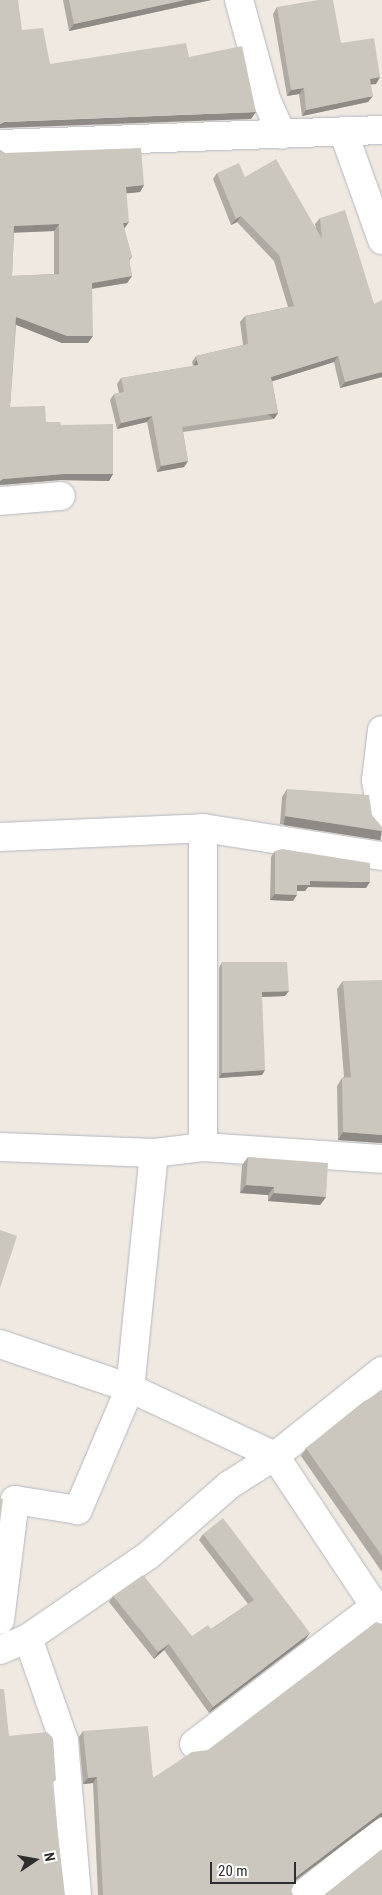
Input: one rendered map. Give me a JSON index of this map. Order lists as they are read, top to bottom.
{
  "scale_bar": "20 m",
  "north": "right"
}
